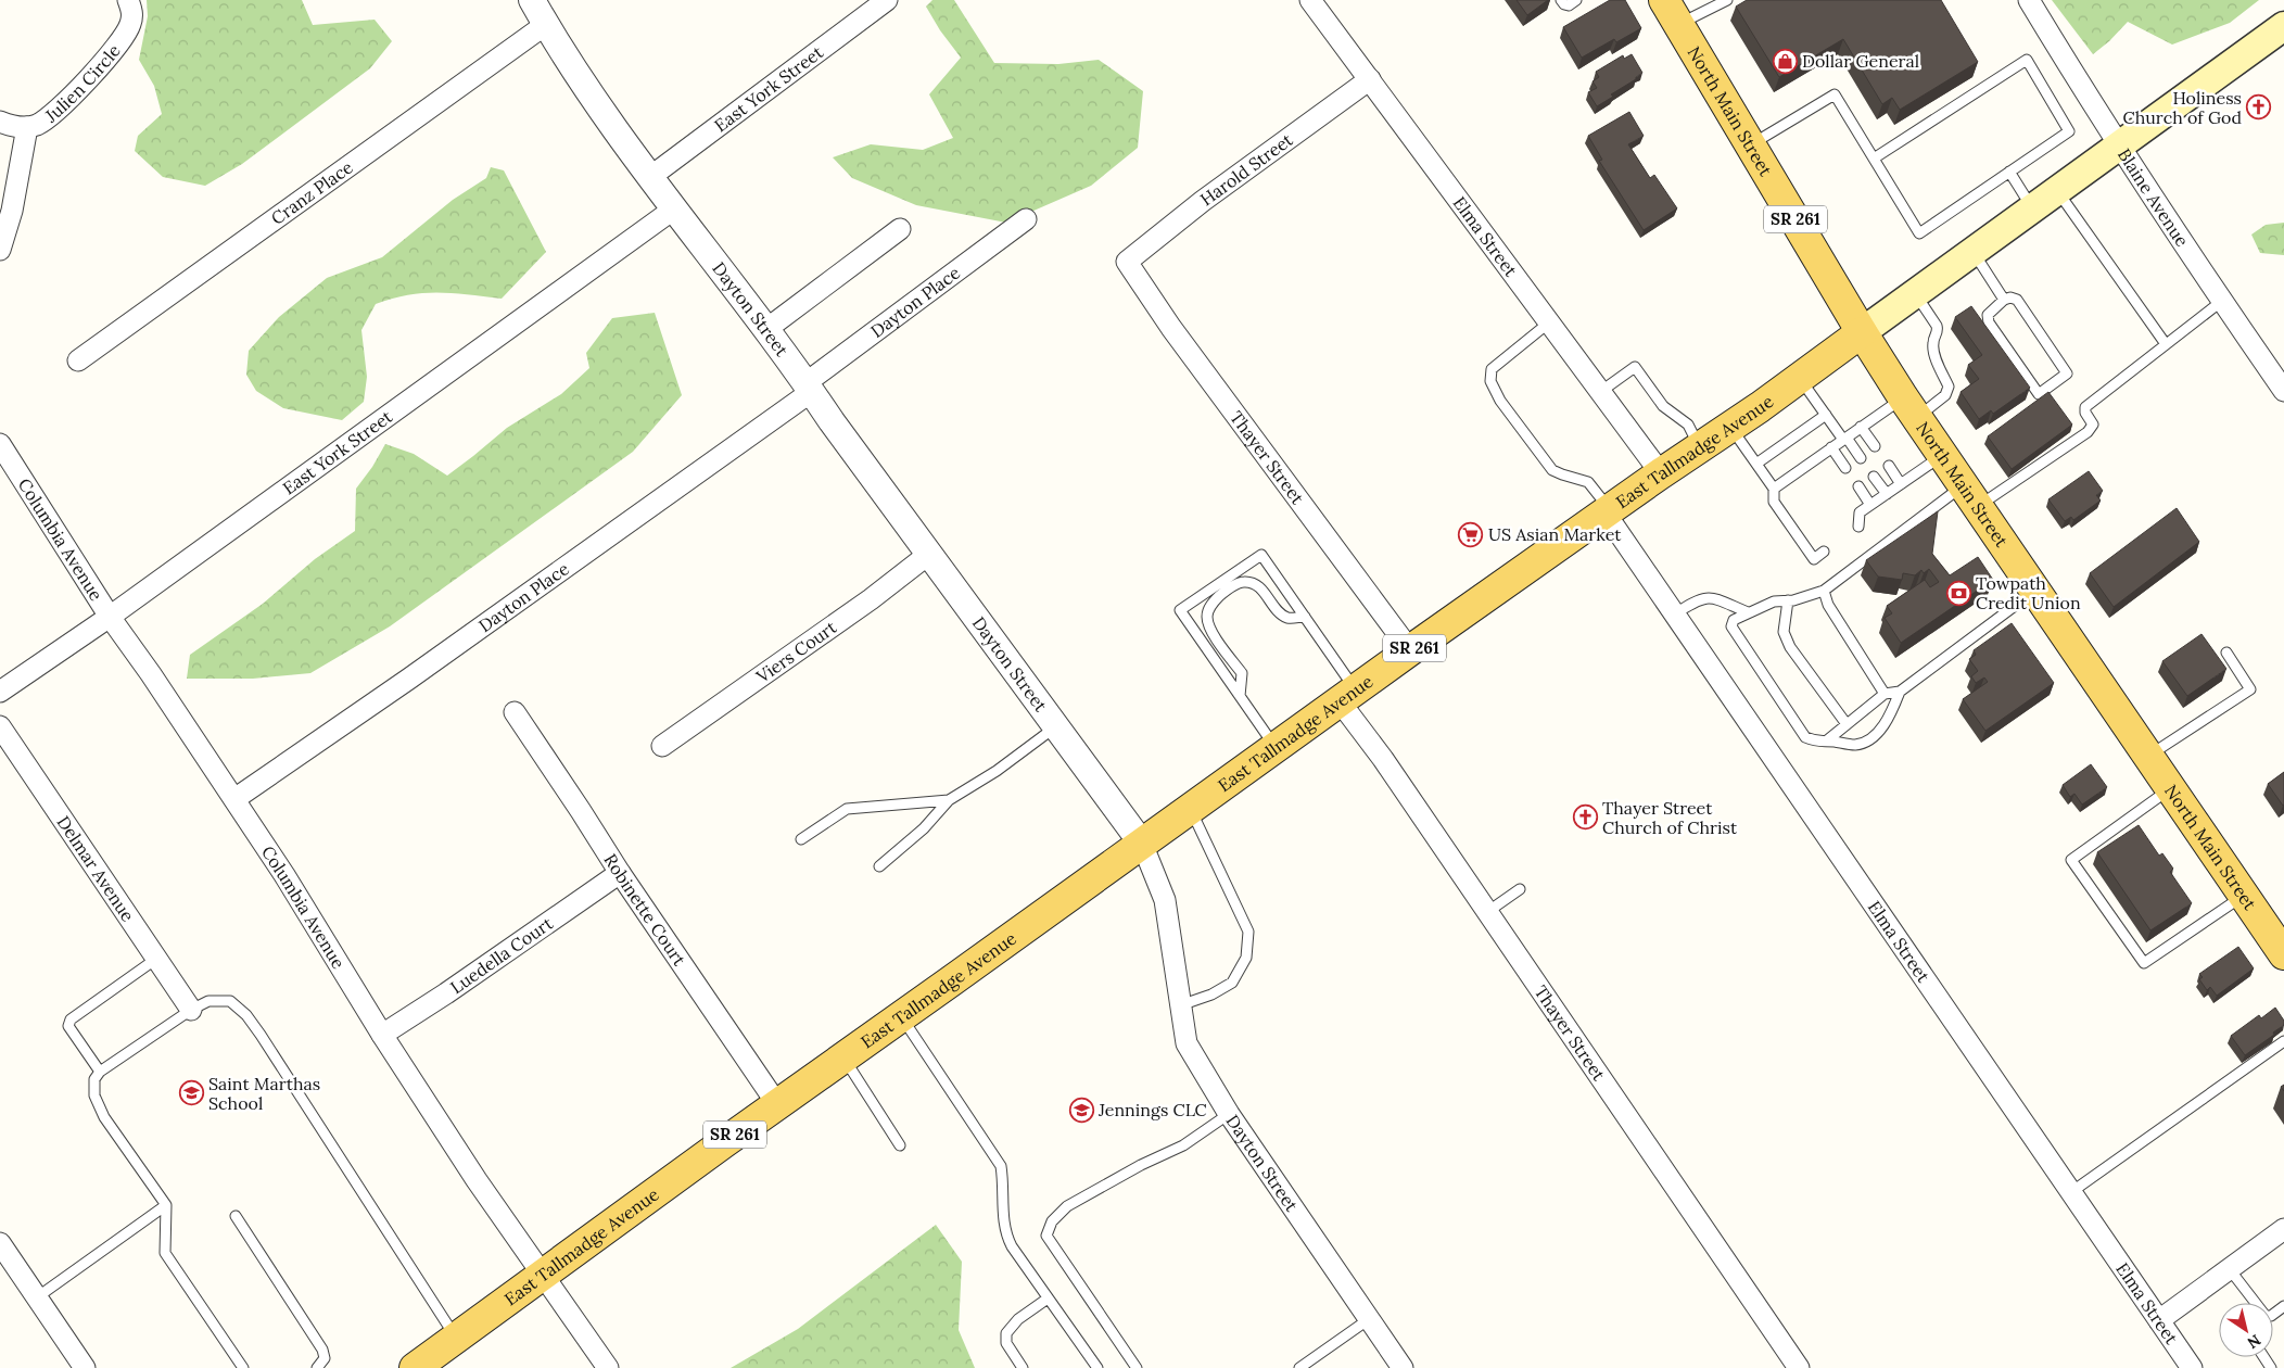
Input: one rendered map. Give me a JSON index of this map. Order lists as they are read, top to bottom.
{
  "streets": {
    "main road": ["North Main Street", "SR 261", "East Tallmadge Avenue"],
    "street": [
      "Julien Circle",
      "East York Street",
      "Harold Street",
      "Cranz Place",
      "Blaine Avenue",
      "Elma Street",
      "Dayton Place",
      "Dayton Street",
      "Thayer Street",
      "Columbia Avenue",
      "Viers Court",
      "Delmar Avenue",
      "Robinette Court",
      "Luedella Court"
    ]
  },
  "crossings": [
    ["East York Street", "Dayton Street"],
    ["East York Street", "Columbia Avenue"],
    ["North Main Street", "East Tallmadge Avenue"],
    ["Harold Street", "Elma Street"],
    ["Harold Street", "Thayer Street"],
    ["Cranz Place", "Dayton Street"],
    ["Blaine Avenue", "East Tallmadge Avenue"],
    ["Elma Street", "East Tallmadge Avenue"],
    ["Dayton Place", "Dayton Street"],
    ["Dayton Place", "Columbia Avenue"],
    ["Dayton Street", "East Tallmadge Avenue"],
    ["Dayton Street", "Viers Court"],
    ["East Tallmadge Avenue", "Thayer Street"],
    ["East Tallmadge Avenue", "Columbia Avenue"],
    ["East Tallmadge Avenue", "Robinette Court"],
    ["Columbia Avenue", "Luedella Court"],
    ["Robinette Court", "Luedella Court"]
  ],
  "places": {
    "shop": ["Dollar General"],
    "church": ["Holiness Church of God", "Thayer Street Church of Christ"],
    "supermarket": ["US Asian Market"],
    "bank": ["Towpath Credit Union"],
    "school or university": ["Saint Marthas School", "Jennings CLC"]
  },
  "north": "bottom right"
}
